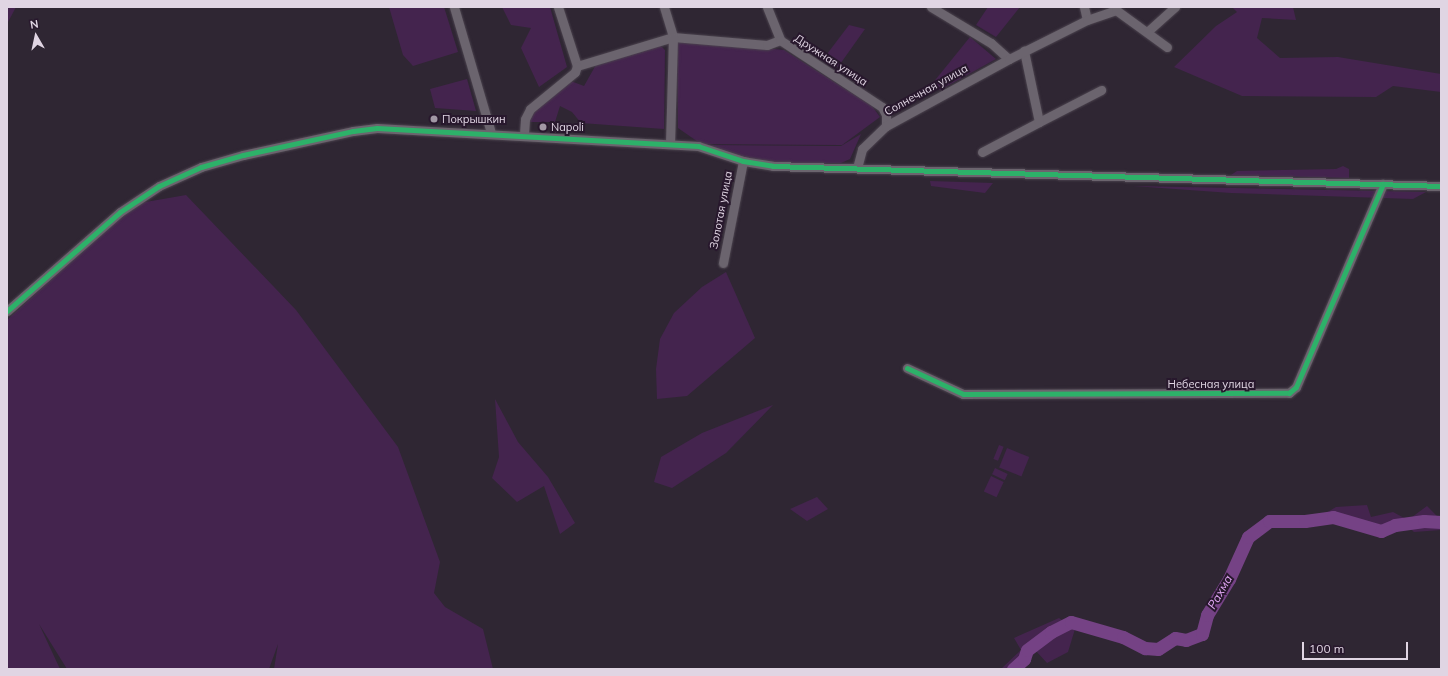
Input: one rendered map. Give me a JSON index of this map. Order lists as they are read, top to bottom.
{
  "streets": {
    "street": [
      "Дружная улица",
      "Солнечная улица",
      "Золотая улица",
      "Небесная улица"
    ]
  },
  "crossings": [
    ["Дружная улица", "Солнечная улица"]
  ],
  "water": ["Рахма"],
  "places": ["Покрышкин", "Napoli"],
  "scale_bar": "100 m",
  "north": "top"
}
